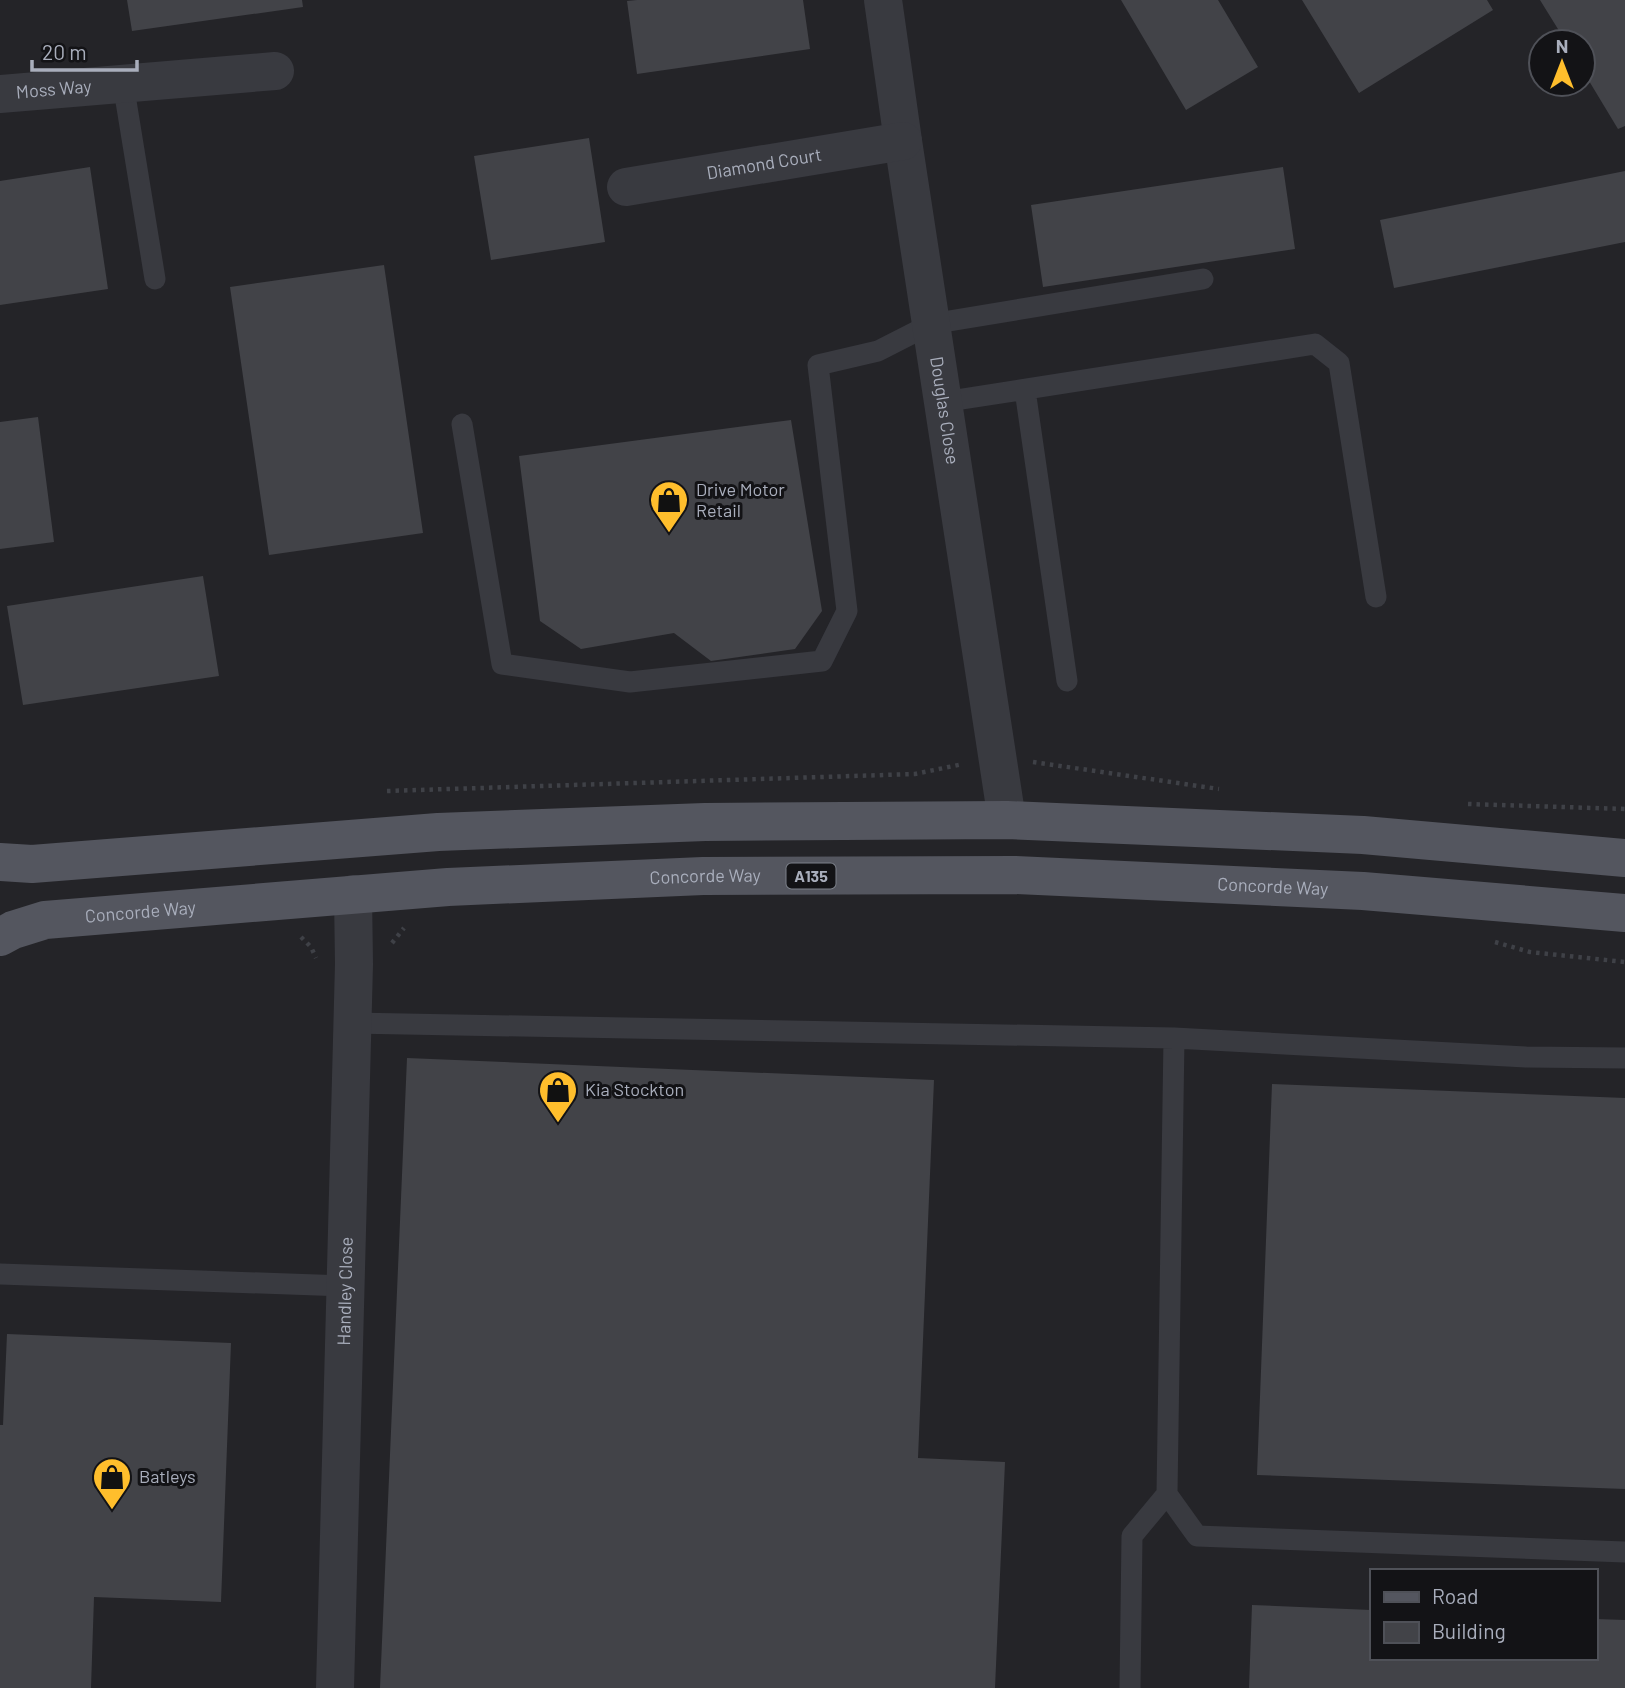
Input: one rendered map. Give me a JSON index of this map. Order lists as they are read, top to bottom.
{
  "streets": {
    "main road": ["A135", "Concorde Way"],
    "street": [
      "Moss Way",
      "Diamond Court",
      "Douglas Close",
      "Handley Close"
    ]
  },
  "crossings": [
    ["Diamond Court", "Douglas Close"],
    ["Concorde Way", "Handley Close"]
  ],
  "places": {
    "shop": ["Drive Motor Retail", "Kia Stockton", "Batleys"]
  },
  "legend": ["Road", "Building"],
  "scale_bar": "20 m",
  "north": "top"
}
